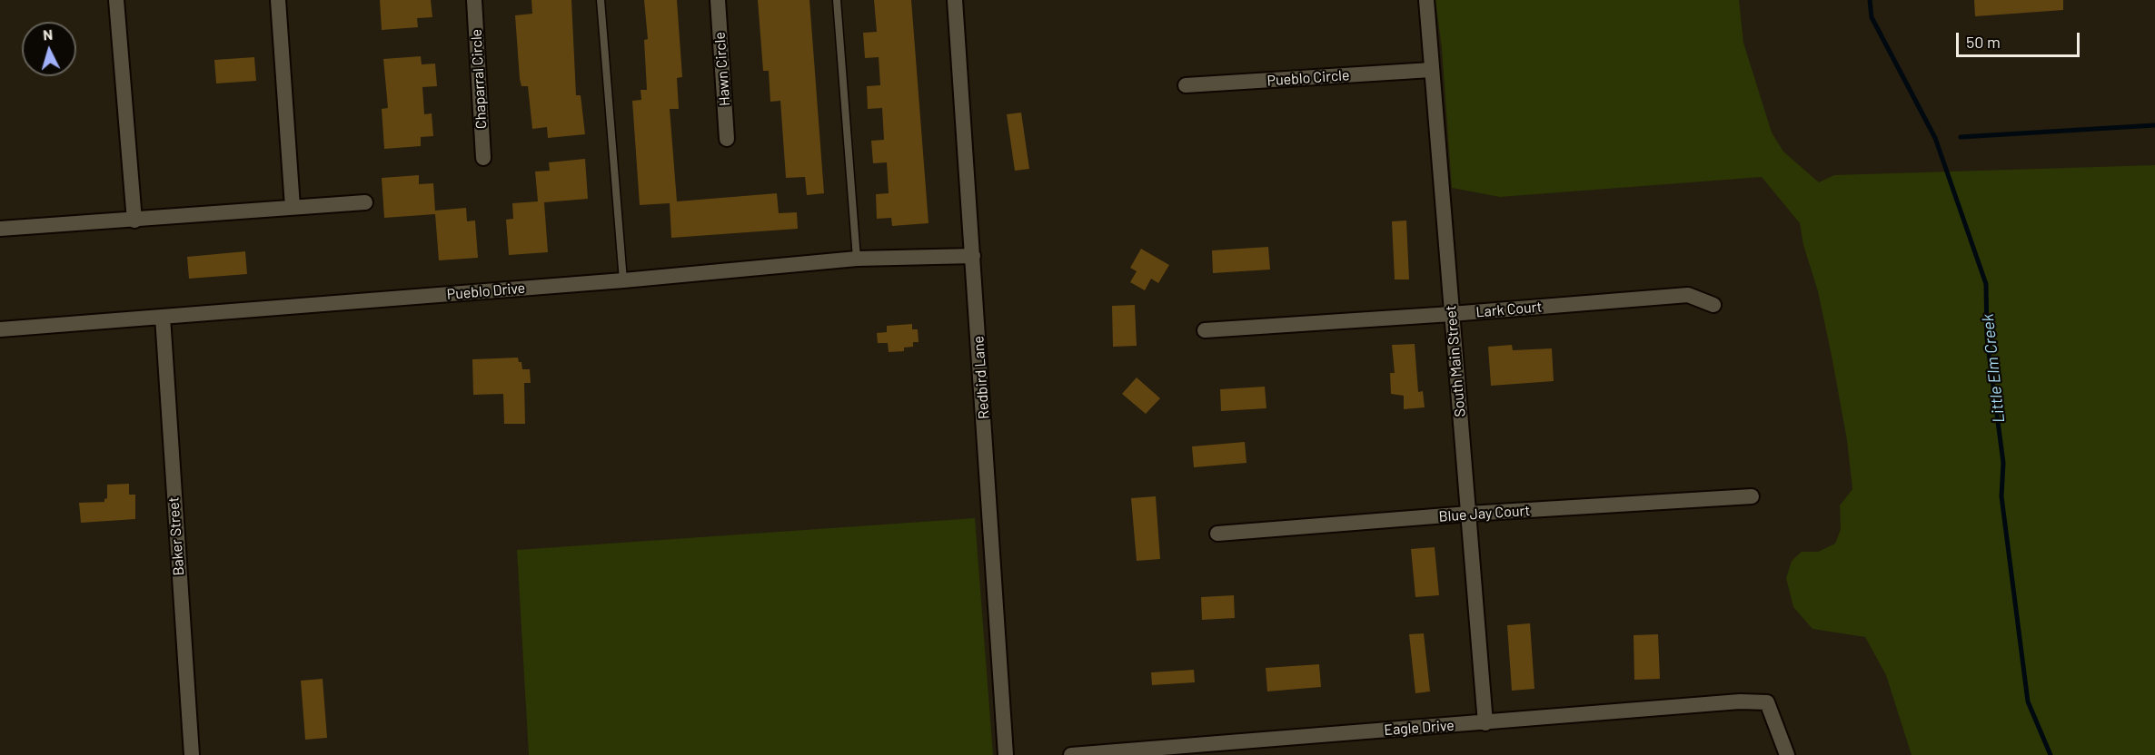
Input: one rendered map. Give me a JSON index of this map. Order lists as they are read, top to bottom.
{
  "streets": {
    "street": [
      "Hawn Circle",
      "Pueblo Circle",
      "Chaparral Circle",
      "Pueblo Drive",
      "Lark Court",
      "South Main Street",
      "Redbird Lane",
      "Blue Jay Court",
      "Baker Street",
      "Eagle Drive"
    ]
  },
  "crossings": [
    ["Pueblo Circle", "South Main Street"],
    ["Pueblo Drive", "Redbird Lane"],
    ["Pueblo Drive", "Baker Street"],
    ["Lark Court", "South Main Street"],
    ["South Main Street", "Blue Jay Court"],
    ["South Main Street", "Eagle Drive"]
  ],
  "water": ["Little Elm Creek"],
  "scale_bar": "50 m",
  "north": "top"
}
